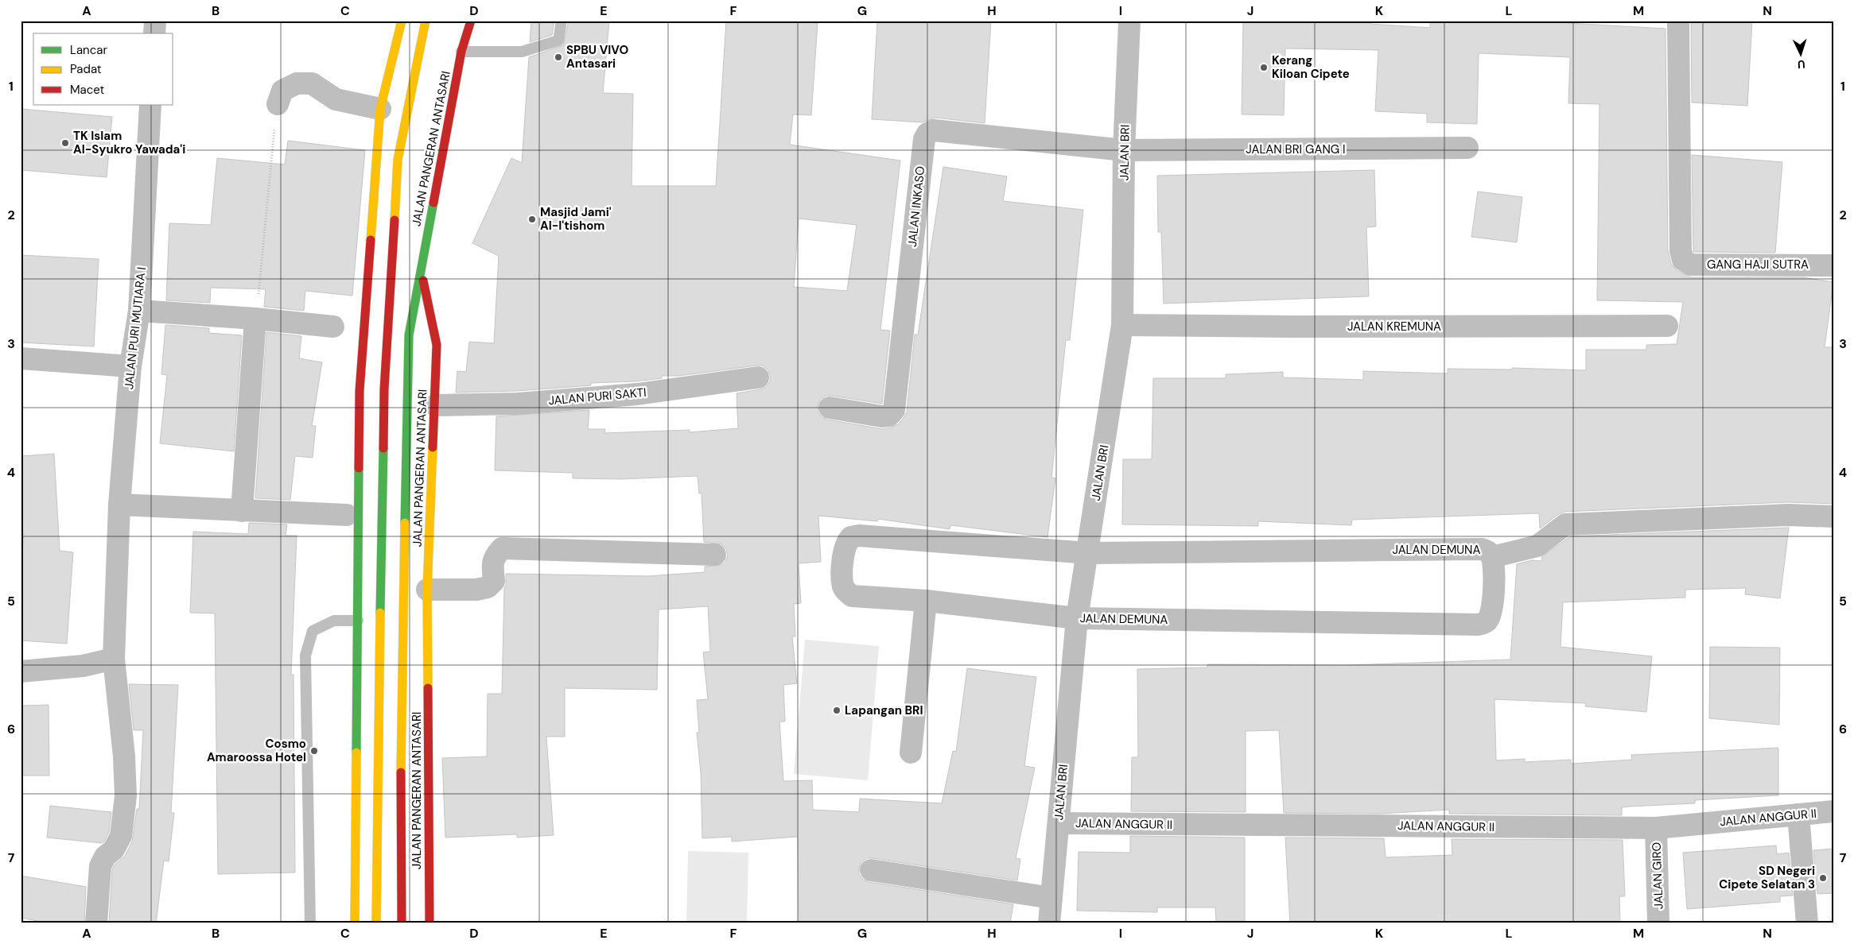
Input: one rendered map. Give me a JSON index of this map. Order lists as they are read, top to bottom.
{
  "streets": {
    "main road": ["JALAN PANGERAN ANTASARI"],
    "street": [
      "JALAN BRI GANG I",
      "JALAN BRI",
      "JALAN INKASO",
      "GANG HAJI SUTRA",
      "JALAN KREMUNA",
      "JALAN PURI MUTIARA I",
      "JALAN PURI SAKTI",
      "JALAN DEMUNA",
      "JALAN ANGGUR II",
      "JALAN GIRO"
    ]
  },
  "crossings": [
    ["JALAN PANGERAN ANTASARI", "JALAN PURI SAKTI"],
    ["JALAN BRI GANG I", "JALAN BRI"],
    ["JALAN BRI GANG I", "JALAN INKASO"],
    ["JALAN BRI", "JALAN INKASO"],
    ["JALAN BRI", "JALAN KREMUNA"],
    ["JALAN BRI", "JALAN DEMUNA"],
    ["JALAN BRI", "JALAN ANGGUR II"],
    ["JALAN ANGGUR II", "JALAN GIRO"]
  ],
  "places": [
    "SPBU VIVO Antasari",
    "Kerang Kiloan Cipete",
    "TK Islam Al-Syukro Yawada'i",
    "Masjid Jami' Al-I'tishom",
    "Lapangan BRI",
    "Cosmo Amaroossa Hotel",
    "SD Negeri Cipete Selatan 3"
  ],
  "legend": ["Lancar", "Padat", "Macet"],
  "north": "bottom",
  "grid": {
    "columns": [
      "A",
      "B",
      "C",
      "D",
      "E",
      "F",
      "G",
      "H",
      "I",
      "J",
      "K",
      "L",
      "M",
      "N"
    ],
    "rows": [
      "1",
      "2",
      "3",
      "4",
      "5",
      "6",
      "7"
    ]
  }
}
